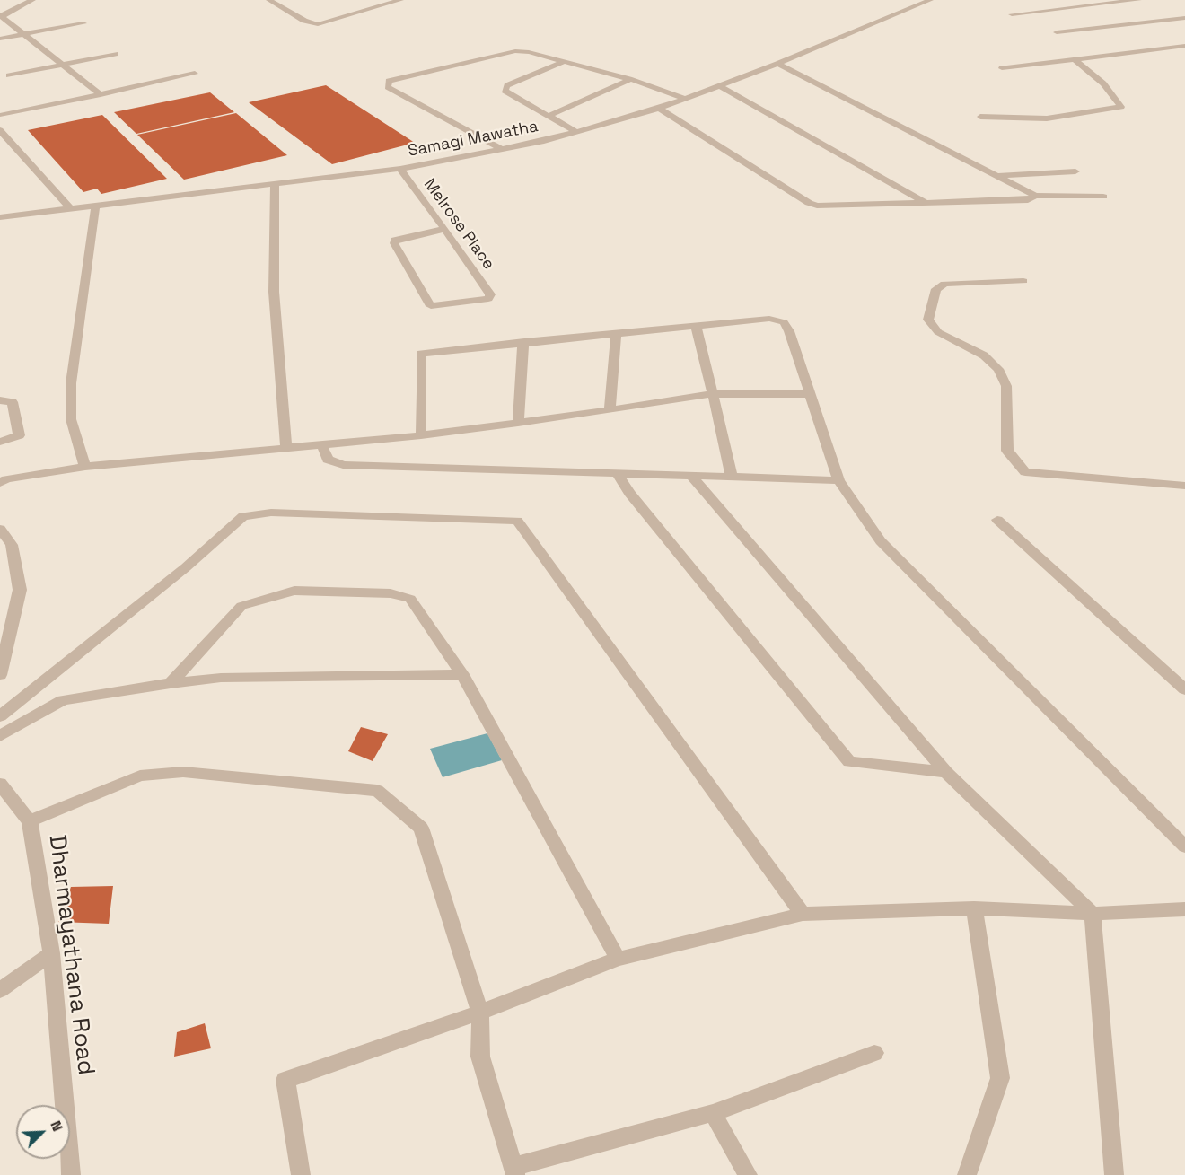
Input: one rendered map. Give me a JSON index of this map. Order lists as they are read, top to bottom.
{
  "streets": {
    "street": ["Samagi Mawatha", "Melrose Place", "Dharmayathana Road"]
  },
  "crossings": [
    ["Samagi Mawatha", "Melrose Place"]
  ],
  "north": "top right"
}
